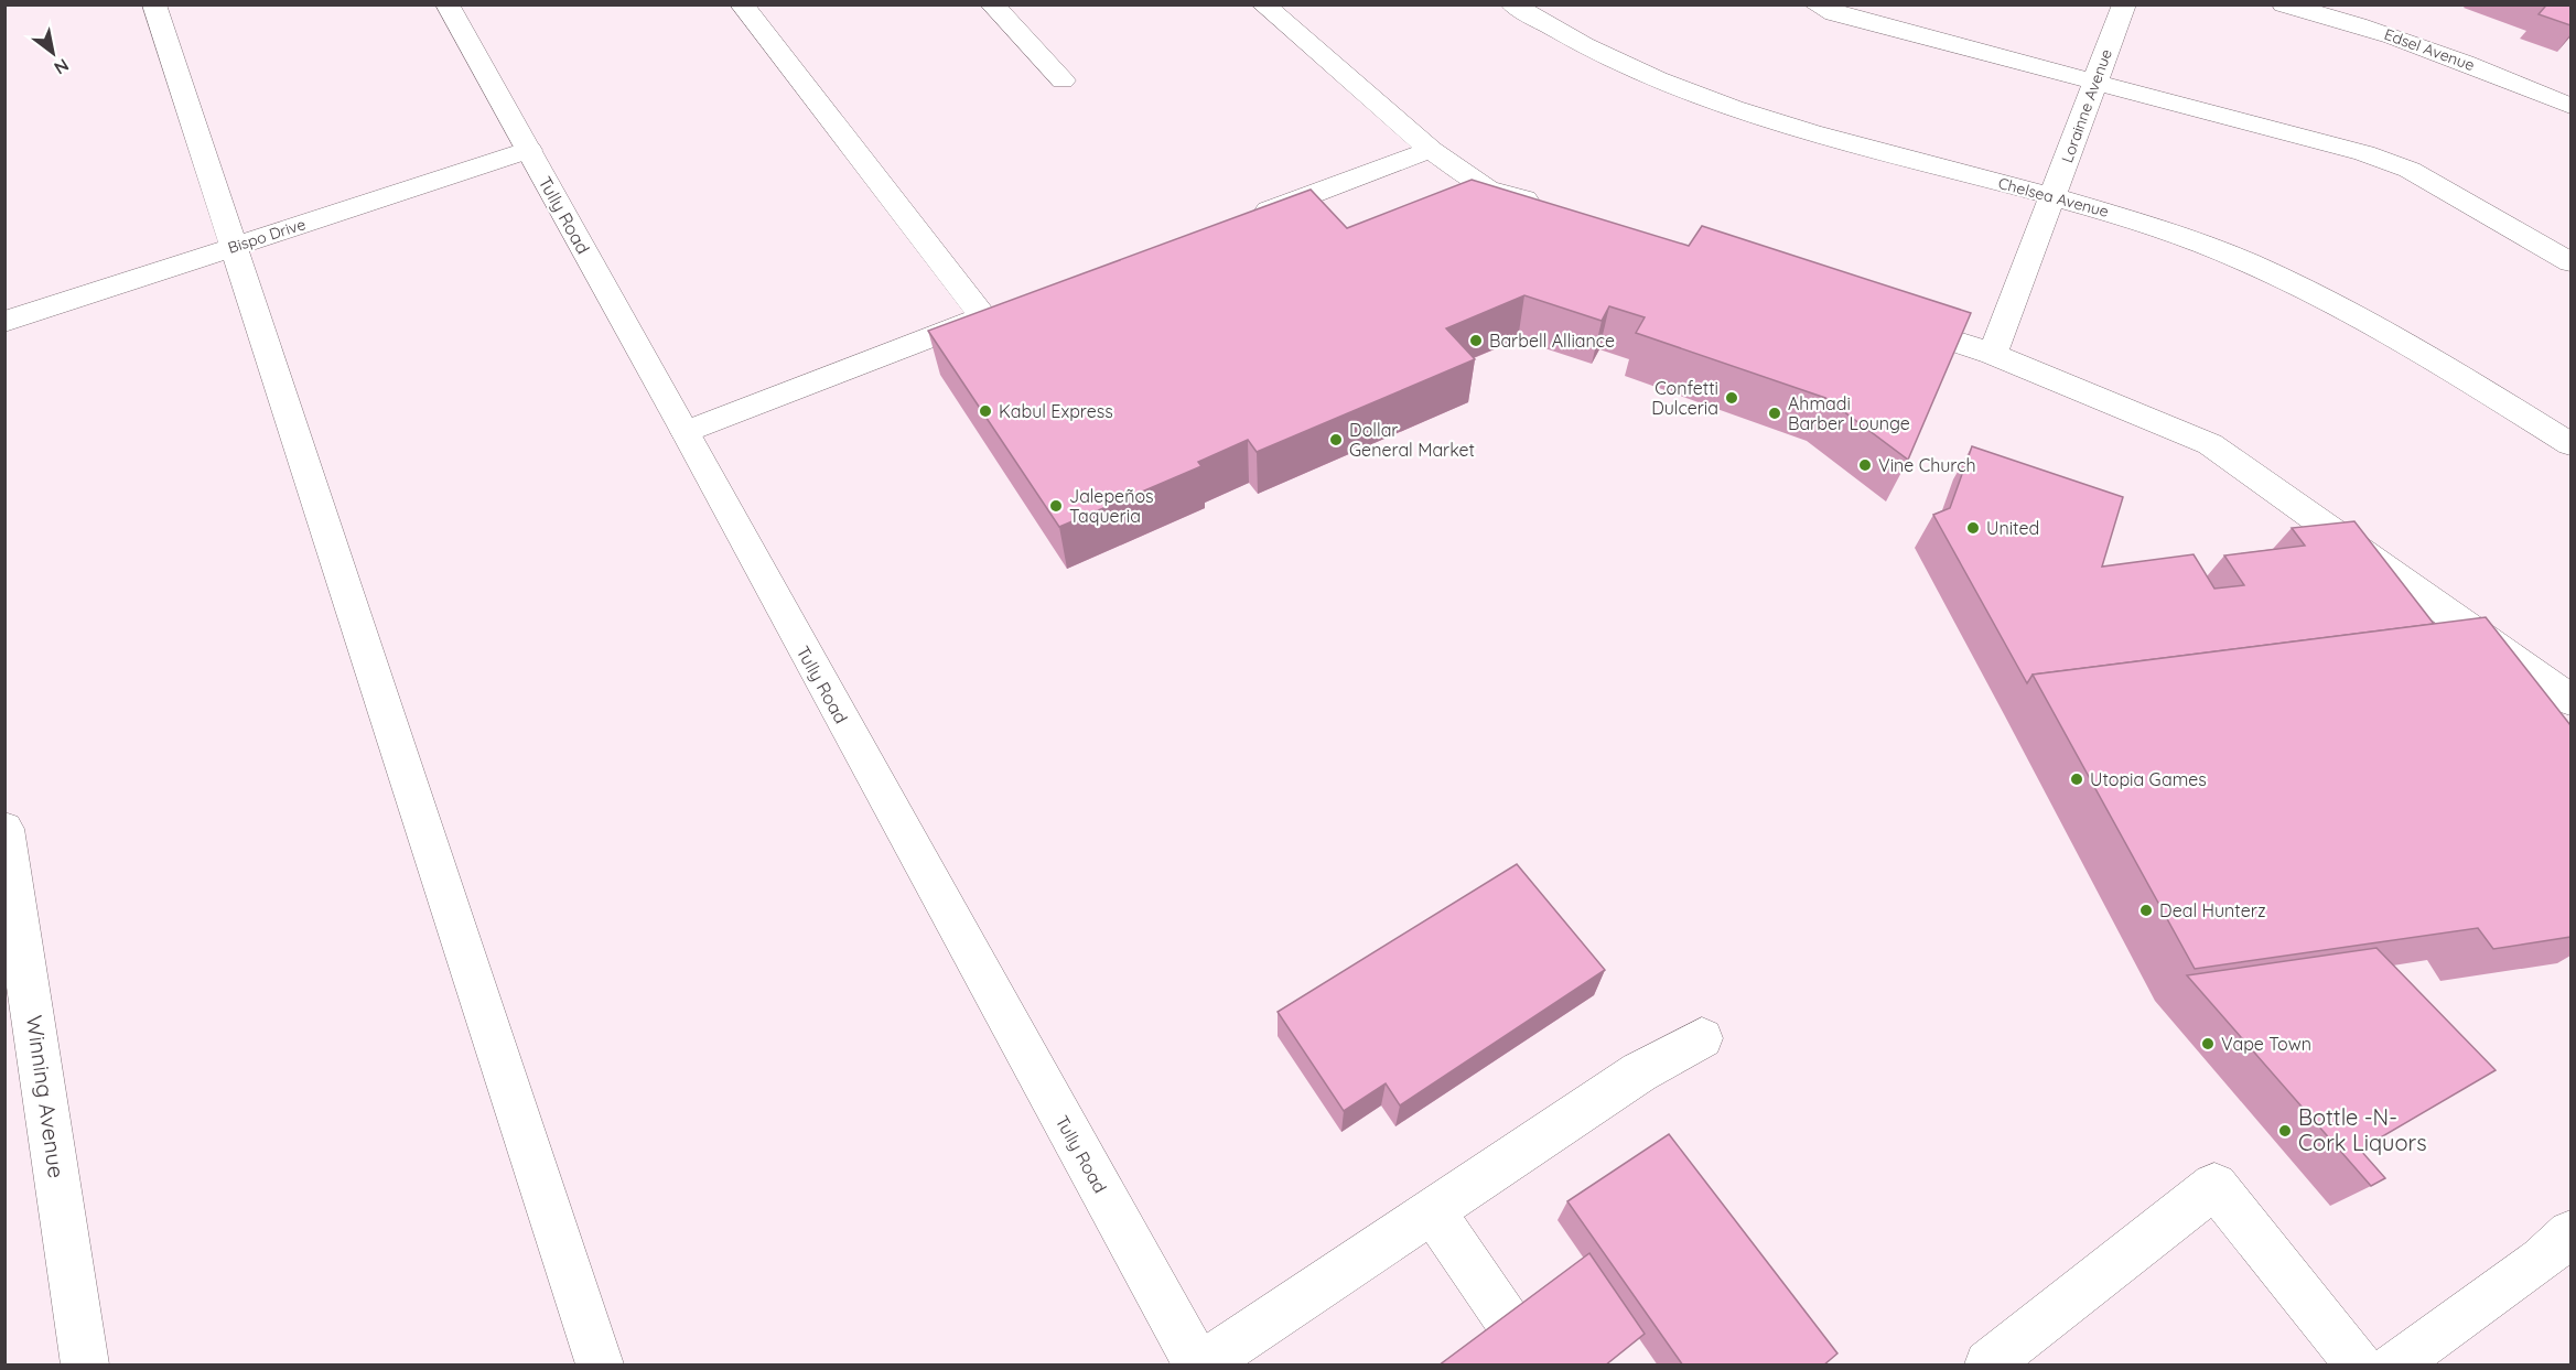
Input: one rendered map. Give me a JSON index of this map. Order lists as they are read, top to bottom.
{
  "streets": {
    "street": [
      "Edsel Avenue",
      "Lorainne Avenue",
      "Chelsea Avenue",
      "Tully Road",
      "Bispo Drive",
      "Winning Avenue"
    ]
  },
  "crossings": [
    ["Lorainne Avenue", "Chelsea Avenue"],
    ["Tully Road", "Bispo Drive"]
  ],
  "places": [
    "Barbell Alliance",
    "Confetti Dulceria",
    "Kabul Express",
    "Ahmadi Barber Lounge",
    "Dollar General Market",
    "Vine Church",
    "Jalepeños Taqueria",
    "United",
    "Utopia Games",
    "Deal Hunterz",
    "Vape Town",
    "Bottle -N- Cork Liquors"
  ],
  "north": "bottom right"
}
